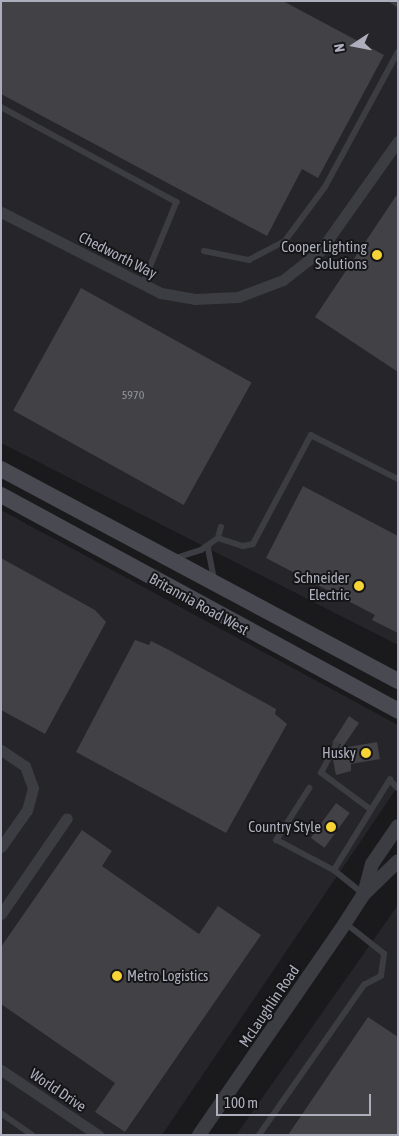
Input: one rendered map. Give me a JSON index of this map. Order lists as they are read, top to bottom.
{
  "streets": {
    "main road": ["Britannia Road West"],
    "street": ["Chedworth Way", "McLaughlin Road", "World Drive"]
  },
  "places": [
    "Cooper Lighting Solutions",
    "Schneider Electric",
    "Husky",
    "Country Style",
    "Metro Logistics"
  ],
  "house_numbers": ["5970"],
  "scale_bar": "100 m",
  "north": "left"
}
